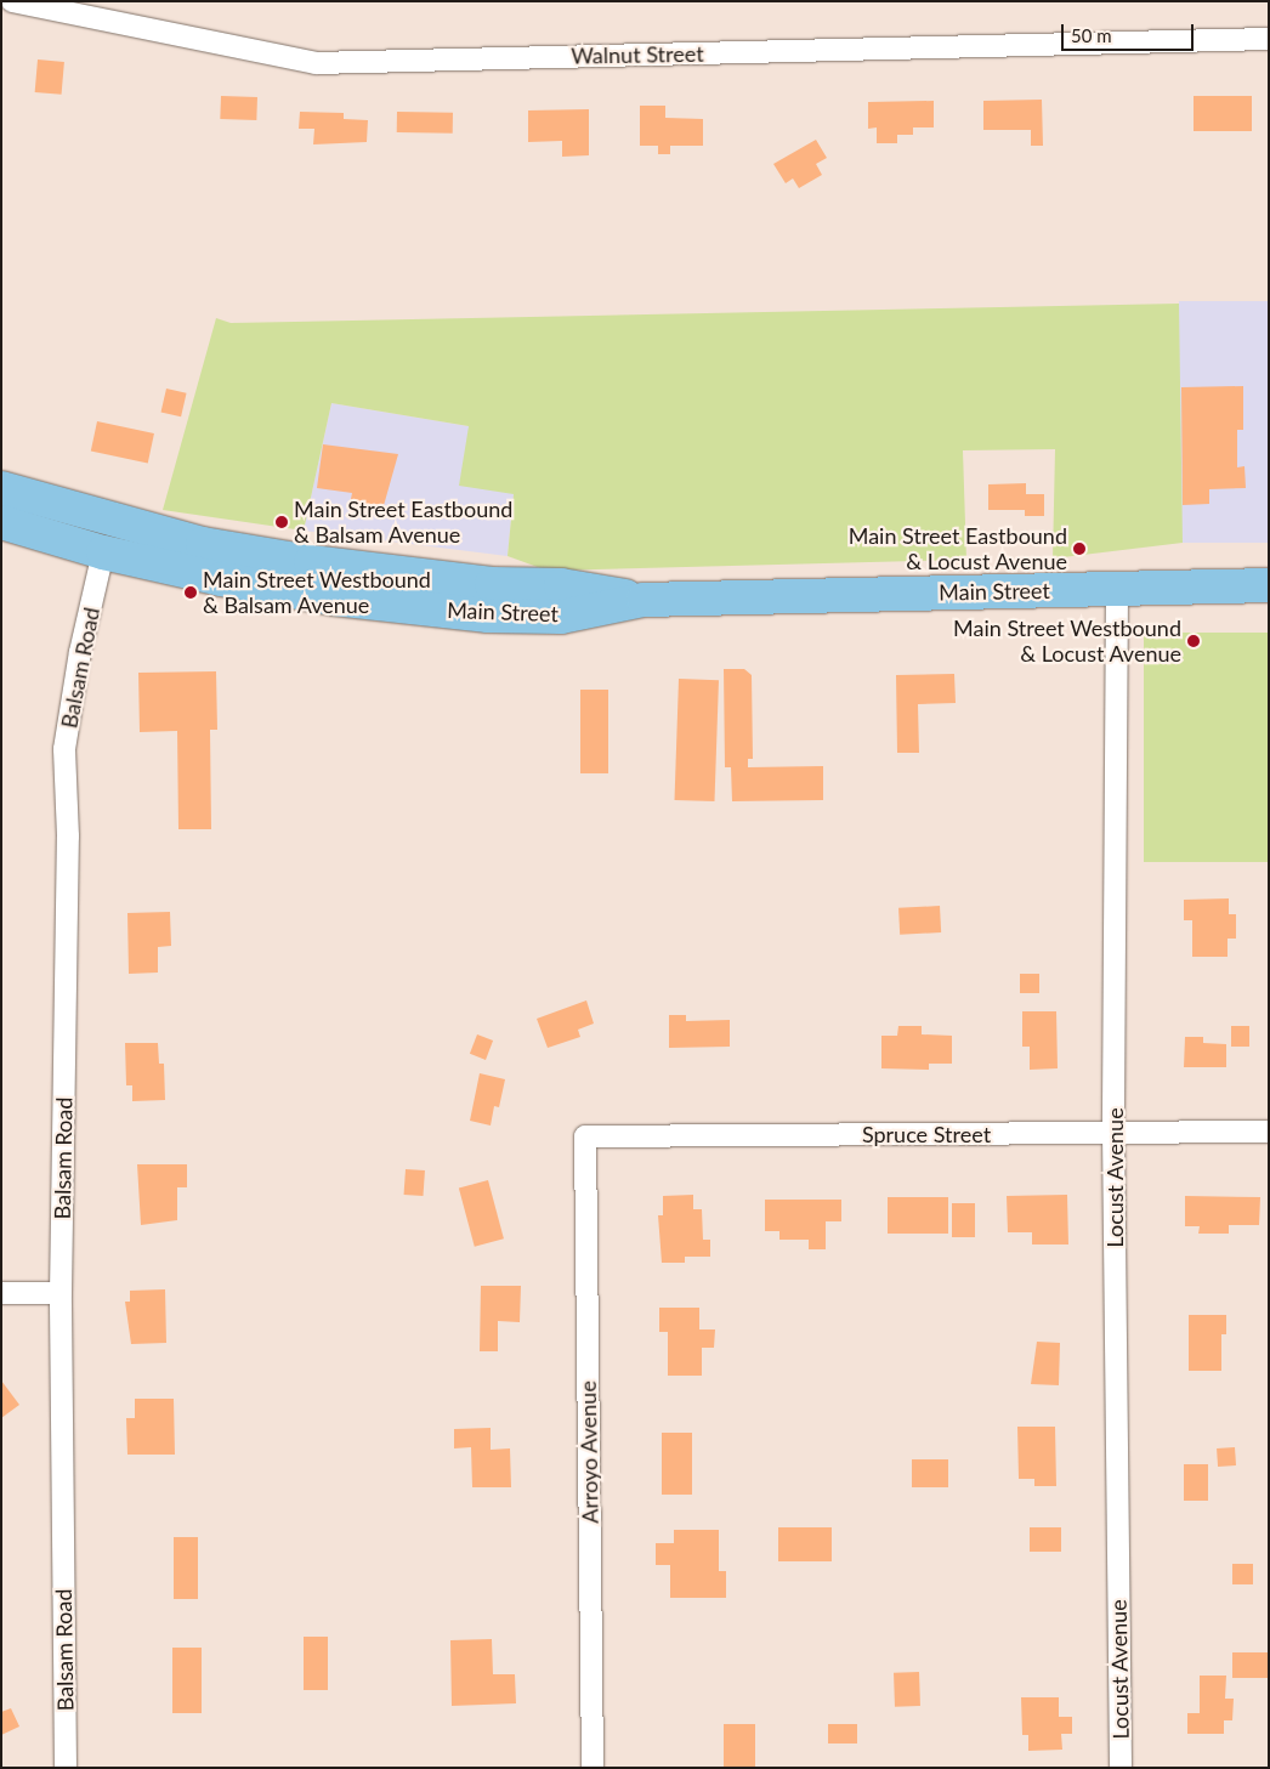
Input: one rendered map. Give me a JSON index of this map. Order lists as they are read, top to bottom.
{
  "streets": {
    "main road": ["Main Street"],
    "street": [
      "Walnut Street",
      "Balsam Road",
      "Spruce Street",
      "Locust Avenue",
      "Arroyo Avenue"
    ]
  },
  "crossings": [
    ["Main Street", "Balsam Road"],
    ["Main Street", "Locust Avenue"],
    ["Spruce Street", "Locust Avenue"],
    ["Spruce Street", "Arroyo Avenue"]
  ],
  "places": [
    "Main Street Eastbound & Balsam Avenue",
    "Main Street Eastbound & Locust Avenue",
    "Main Street Westbound & Balsam Avenue",
    "Main Street Westbound & Locust Avenue"
  ],
  "scale_bar": "50 m"
}
